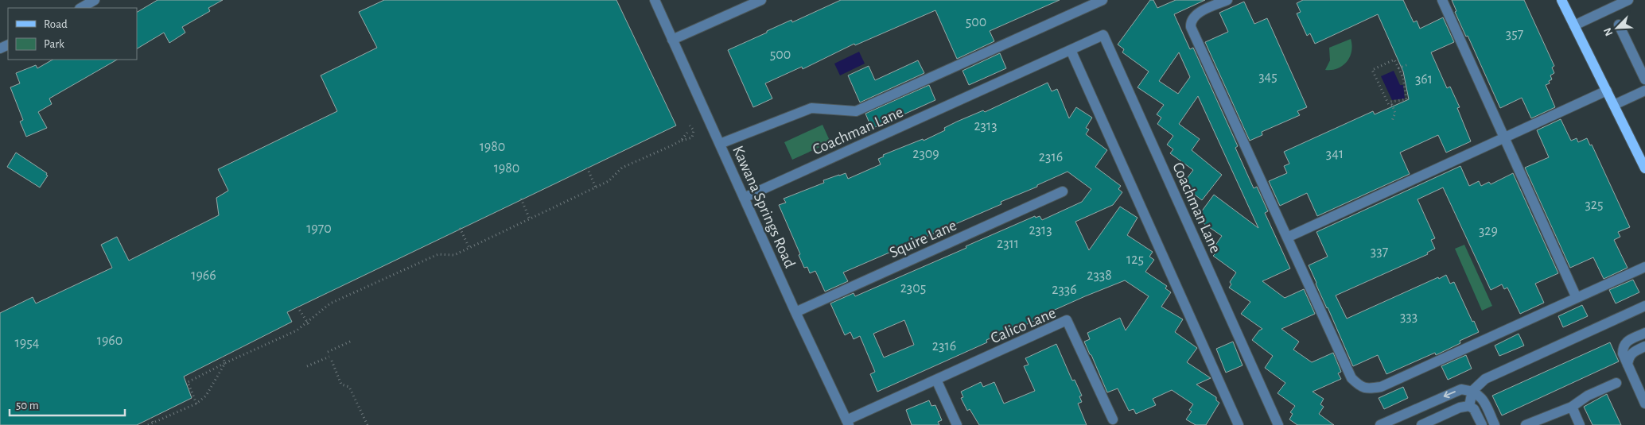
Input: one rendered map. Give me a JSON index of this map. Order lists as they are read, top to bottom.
{
  "streets": {
    "street": [
      "Coachman Lane",
      "Kawana Springs Road",
      "Squire Lane",
      "Calico Lane"
    ]
  },
  "crossings": [
    ["Coachman Lane", "Kawana Springs Road"],
    ["Kawana Springs Road", "Squire Lane"],
    ["Kawana Springs Road", "Calico Lane"]
  ],
  "house_numbers": [
    "500",
    "357",
    "500",
    "345",
    "361",
    "2313",
    "1980",
    "2309",
    "341",
    "2316",
    "1980",
    "325",
    "1970",
    "2313",
    "329",
    "2311",
    "337",
    "125",
    "1966",
    "2338",
    "2305",
    "2336",
    "333",
    "1960",
    "1954",
    "2316"
  ],
  "legend": ["Road", "Park"],
  "scale_bar": "50 m",
  "north": "bottom left"
}
